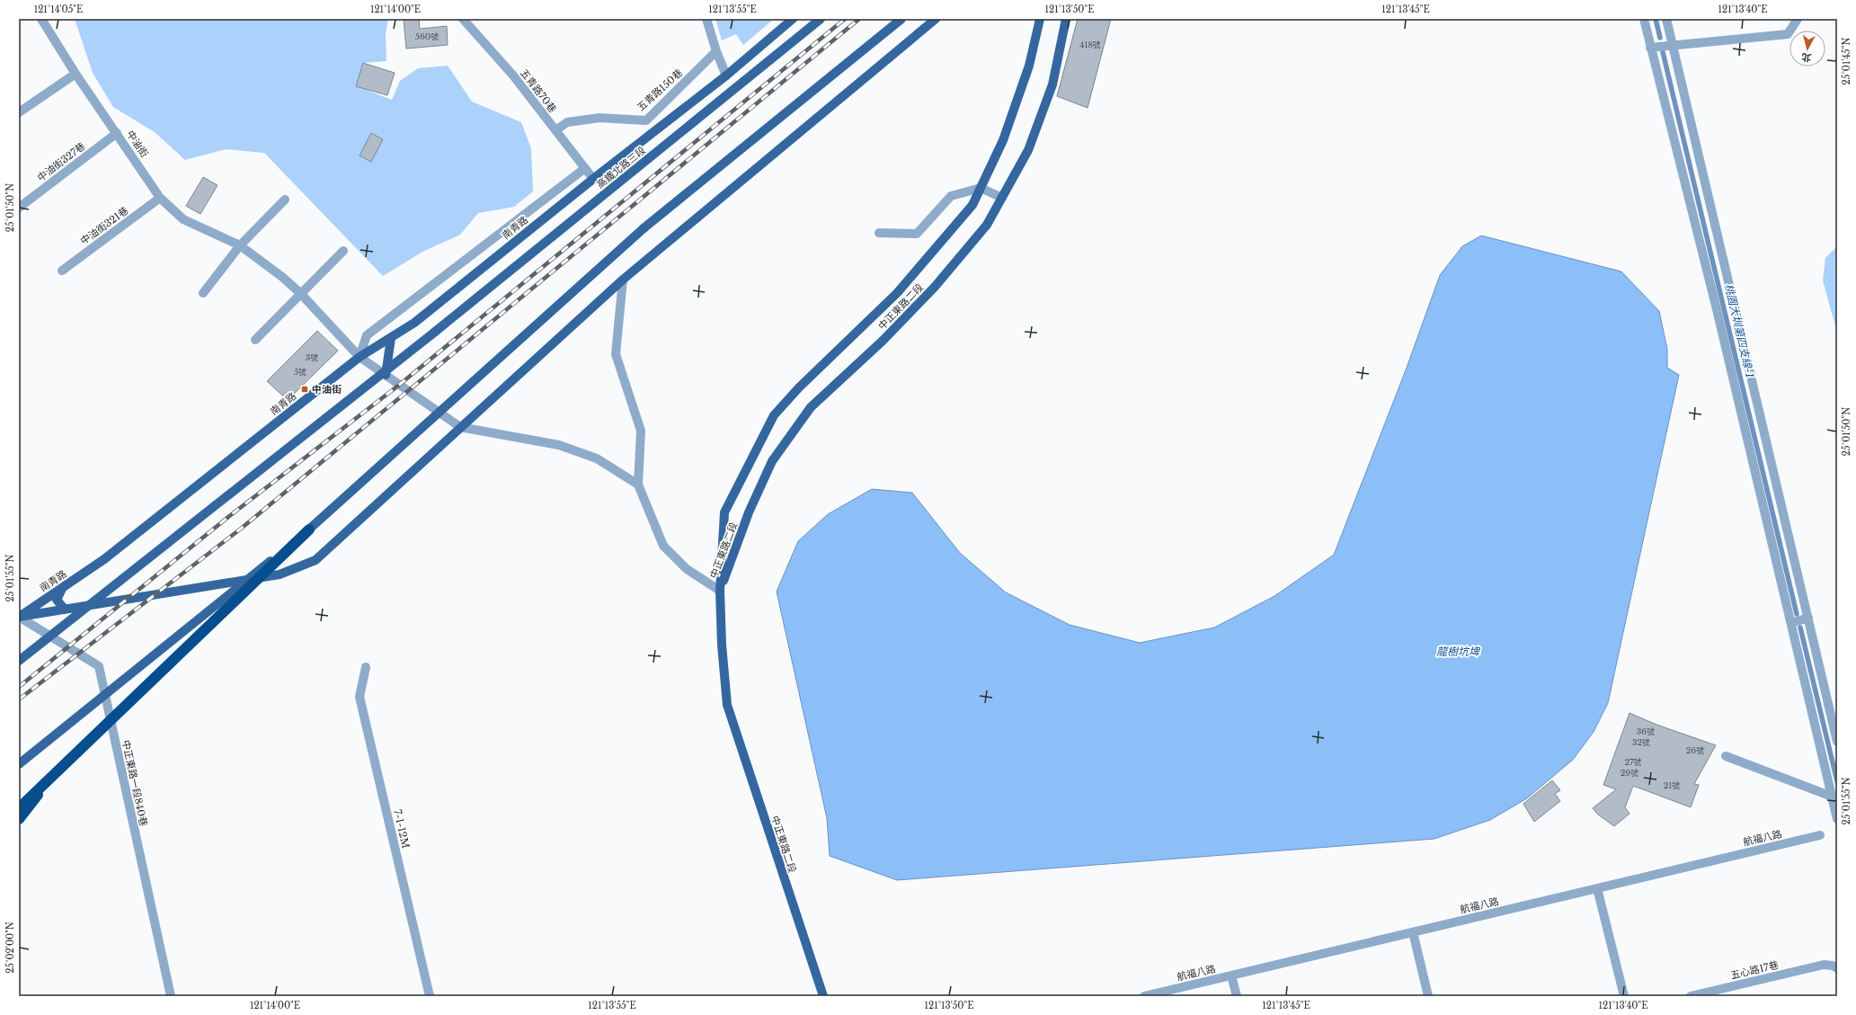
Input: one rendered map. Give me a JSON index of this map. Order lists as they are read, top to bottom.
{
  "streets": {
    "main road": ["高鐵北路三段", "南青路", "中正東路二段"],
    "street": [
      "五青路150巷",
      "五青路70巷",
      "中油街",
      "中油街327巷",
      "中油街321巷",
      "中正東路一段840巷",
      "7-1-12M",
      "航福八路",
      "五心路17巷"
    ]
  },
  "crossings": [
    ["五青路150巷", "五青路70巷"],
    ["五青路70巷", "高鐵北路三段"],
    ["五青路70巷", "南青路"],
    ["中油街", "中油街327巷"],
    ["中油街", "中油街321巷"],
    ["中油街", "南青路"],
    ["高鐵北路三段", "南青路"],
    ["南青路", "中正東路一段840巷"]
  ],
  "water": ["桃園大圳第四支線-1", "龍樹坑埤"],
  "places": {
    "transit": ["中油街"]
  },
  "house_numbers": [
    "560號",
    "418號",
    "3號",
    "5號",
    "36號",
    "32號",
    "26號",
    "27號",
    "29號",
    "21號"
  ],
  "north": "bottom",
  "coordinates": [
    "121°14'05\"E",
    "121°14'00\"E",
    "121°13'55\"E",
    "121°13'50\"E",
    "121°13'45\"E",
    "121°13'40\"E",
    "25°01'45\"N",
    "25°01'50\"N",
    "25°01'55\"N",
    "25°02'00\"N"
  ]
}
